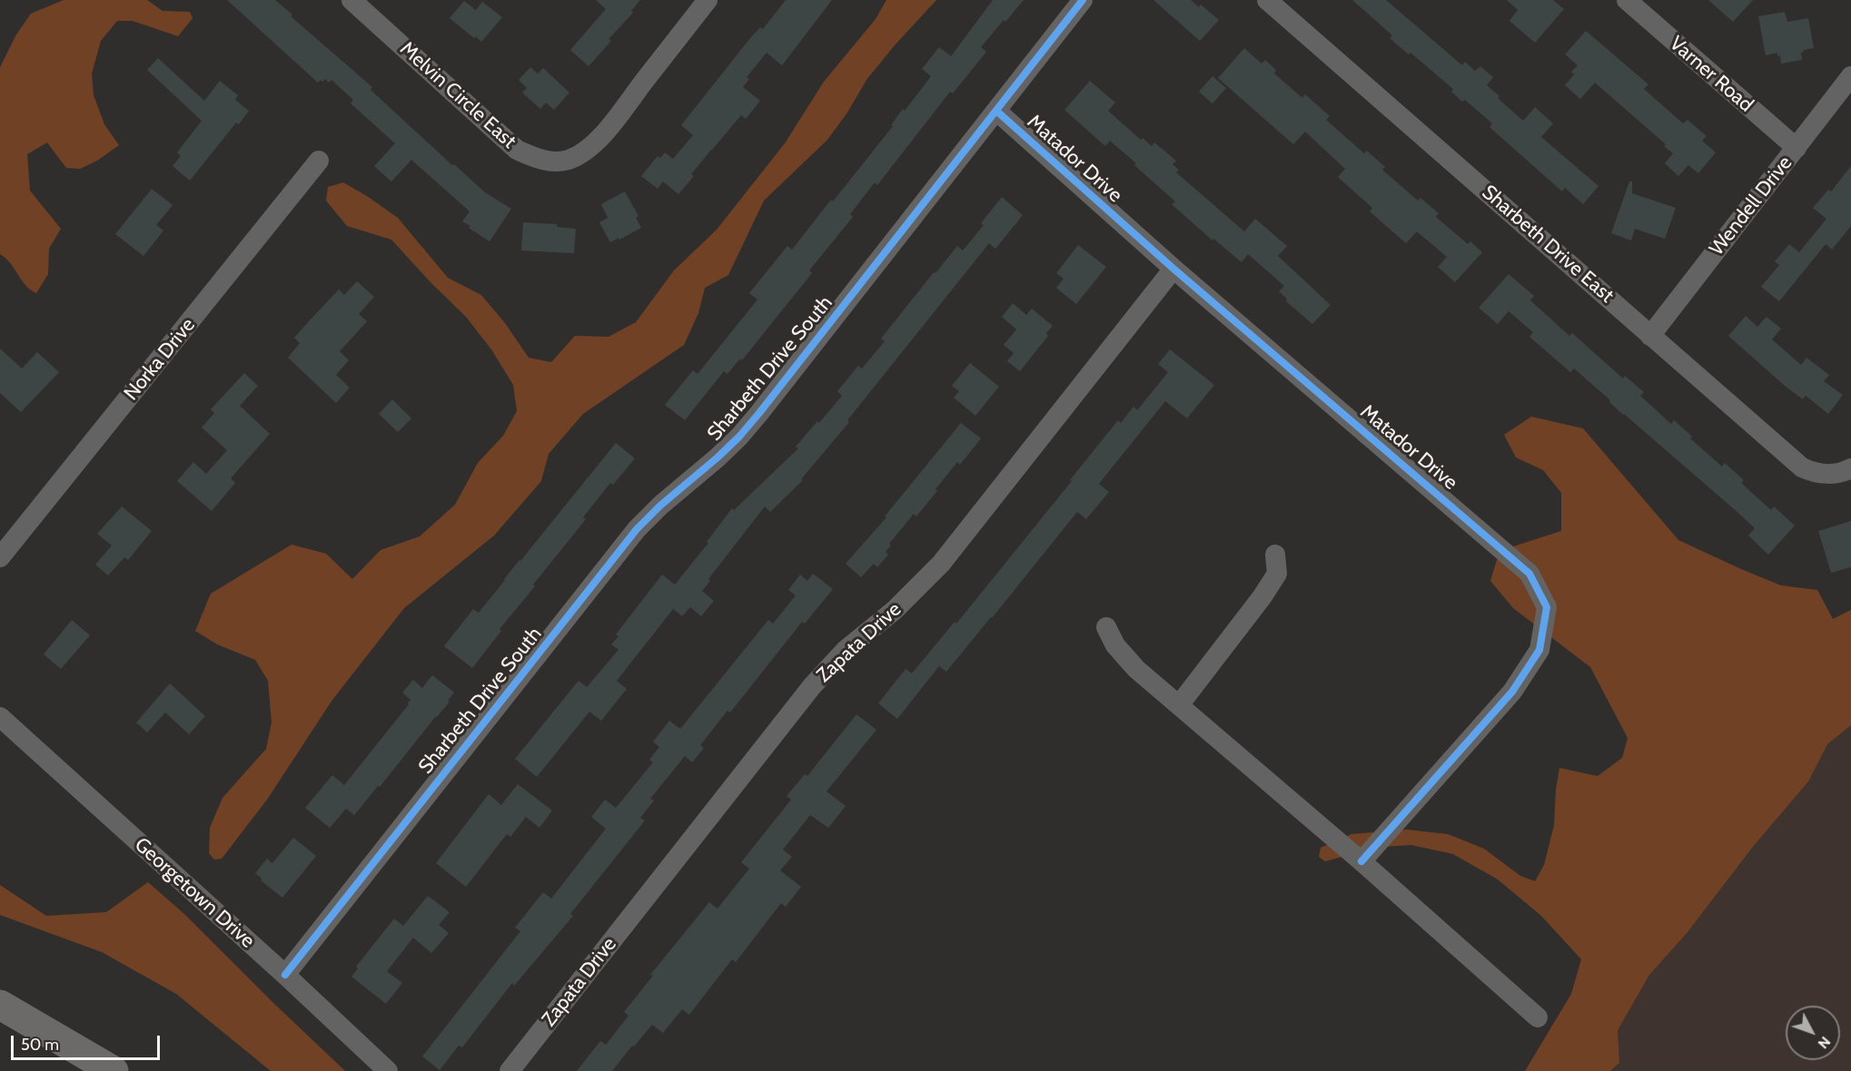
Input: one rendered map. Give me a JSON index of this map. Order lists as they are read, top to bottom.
{
  "streets": {
    "street": [
      "Varner Road",
      "Melvin Circle East",
      "Matador Drive",
      "Wendell Drive",
      "Sharbeth Drive East",
      "Norka Drive",
      "Sharbeth Drive South",
      "Zapata Drive",
      "Georgetown Drive"
    ]
  },
  "crossings": [
    ["Varner Road", "Wendell Drive"],
    ["Matador Drive", "Sharbeth Drive South"],
    ["Matador Drive", "Zapata Drive"],
    ["Wendell Drive", "Sharbeth Drive East"],
    ["Sharbeth Drive South", "Georgetown Drive"]
  ],
  "scale_bar": "50 m",
  "north": "bottom right"
}
